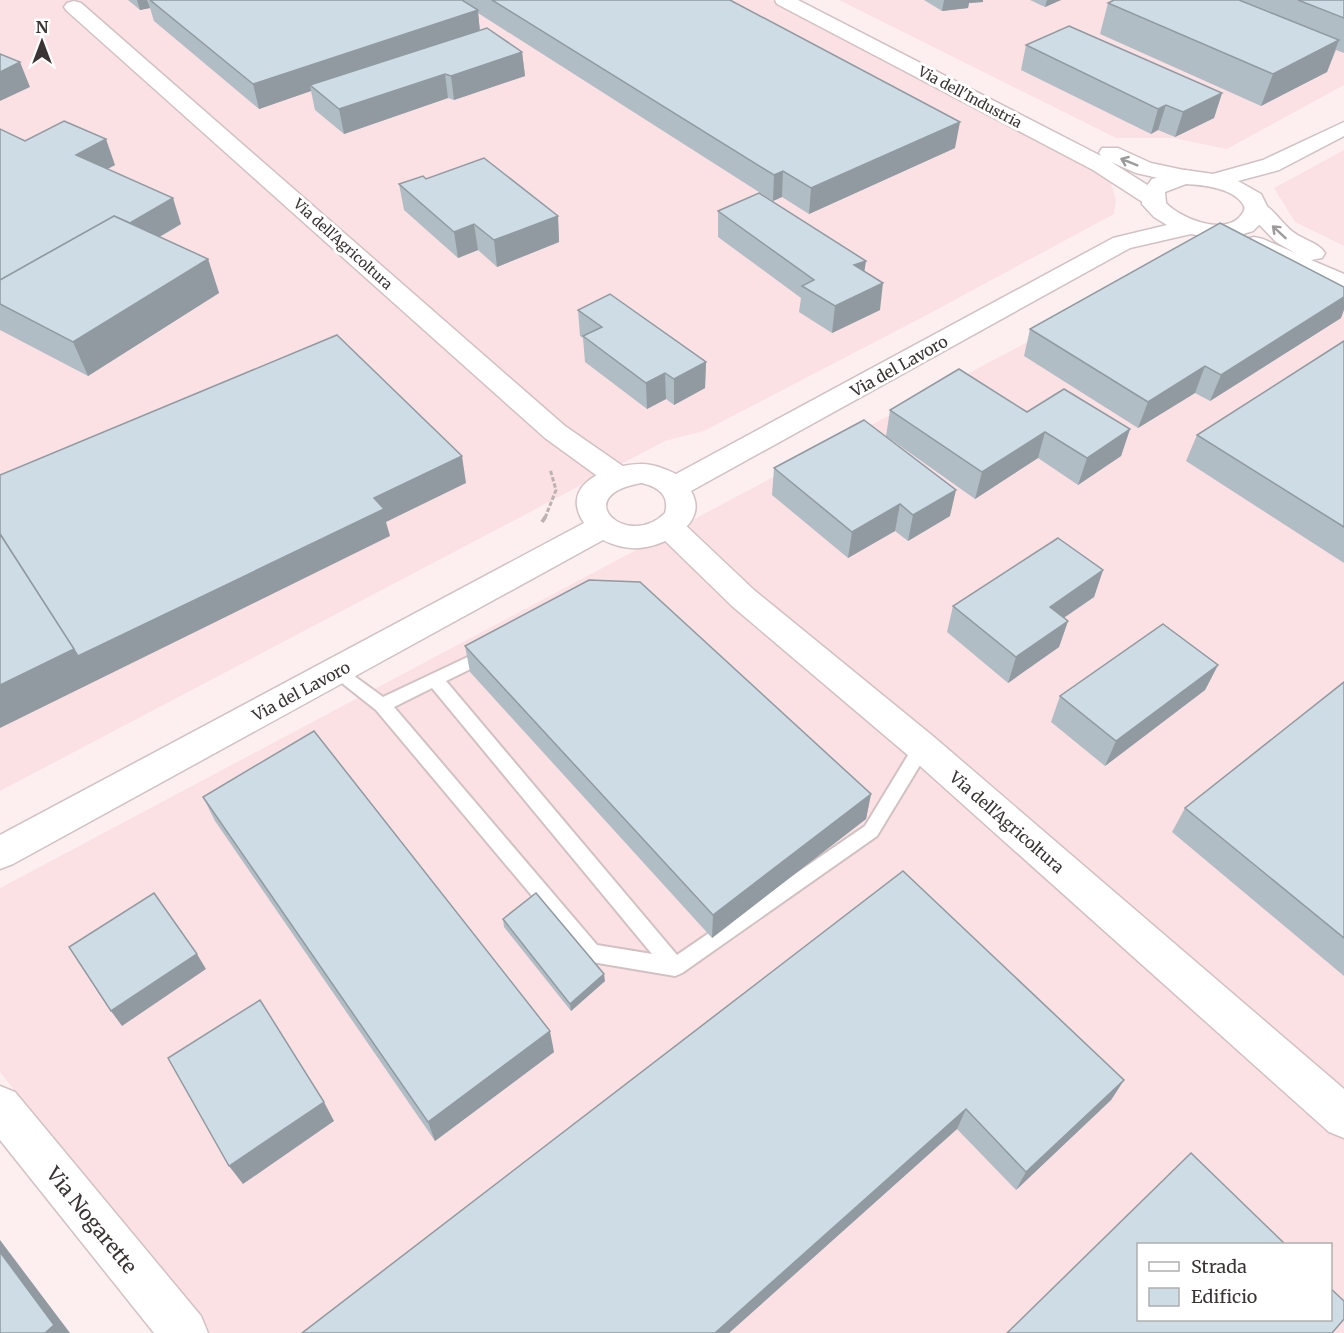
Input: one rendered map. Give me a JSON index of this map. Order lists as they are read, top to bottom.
{
  "streets": {
    "street": [
      "Via dell'Industria",
      "Via dell'Agricoltura",
      "Via del Lavoro",
      "Via Nogarette"
    ]
  },
  "crossings": [
    ["Via dell'Industria", "Via del Lavoro"],
    ["Via dell'Agricoltura", "Via del Lavoro"]
  ],
  "legend": ["Strada", "Edificio"],
  "north": "top"
}
